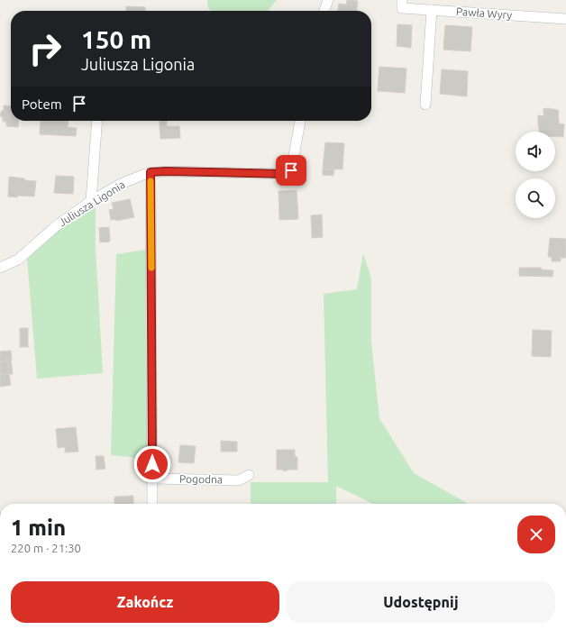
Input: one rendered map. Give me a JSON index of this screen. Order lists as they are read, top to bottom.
{
  "streets": {
    "street": ["Pawła Wyry", "Juliusza Ligonia", "Pogodna"]
  },
  "page": {
    "turn": ["150 m", "Juliusza Ligonia"],
    "then": "Potem",
    "heading": ["1 min", "220 m · 21:30"],
    "buttons": ["Zakończ", "Udostępnij"]
  }
}
